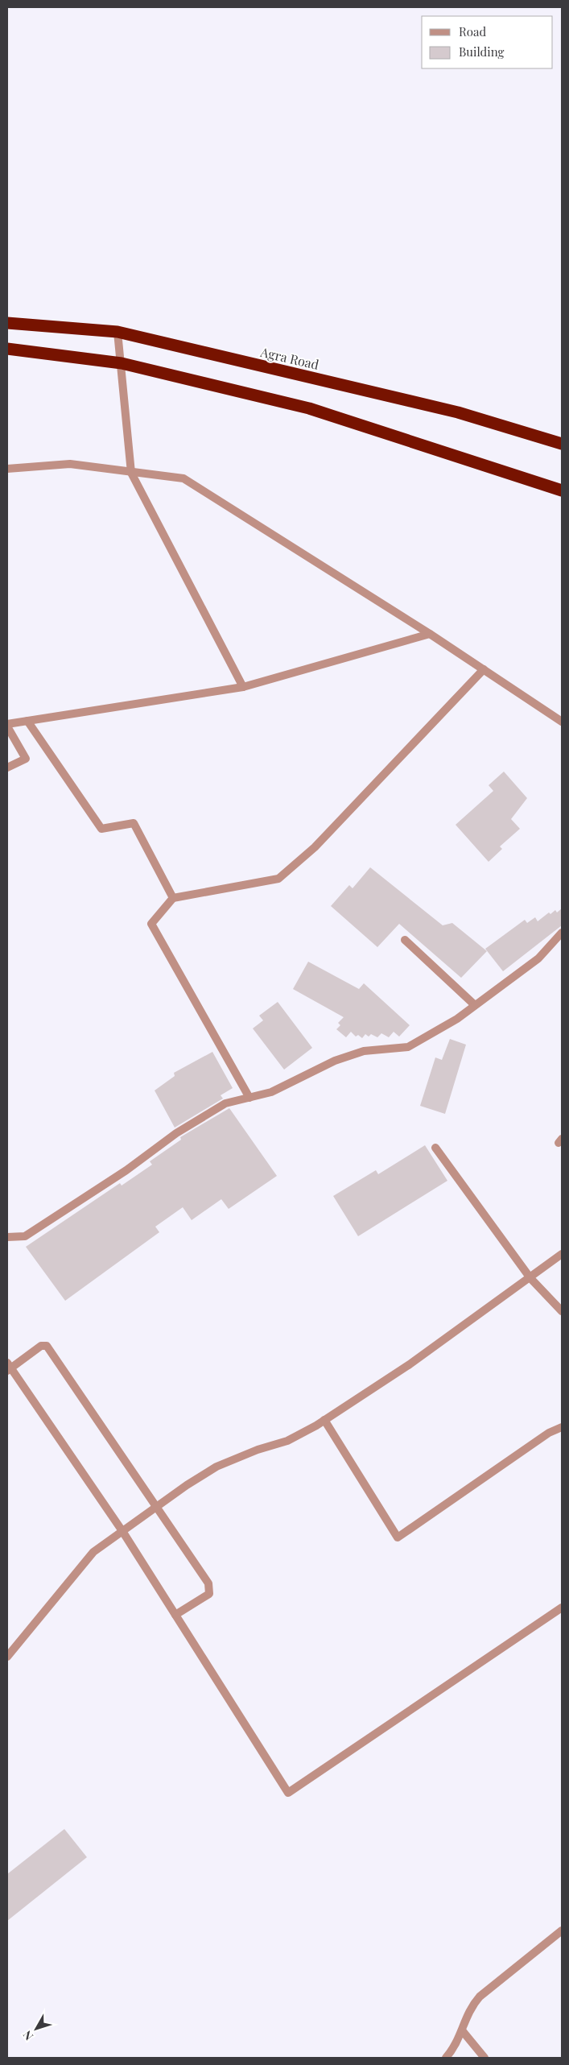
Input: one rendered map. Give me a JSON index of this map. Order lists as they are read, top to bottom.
{
  "streets": {
    "highway": ["Agra Road"]
  },
  "legend": ["Road", "Building"],
  "north": "bottom left"
}
